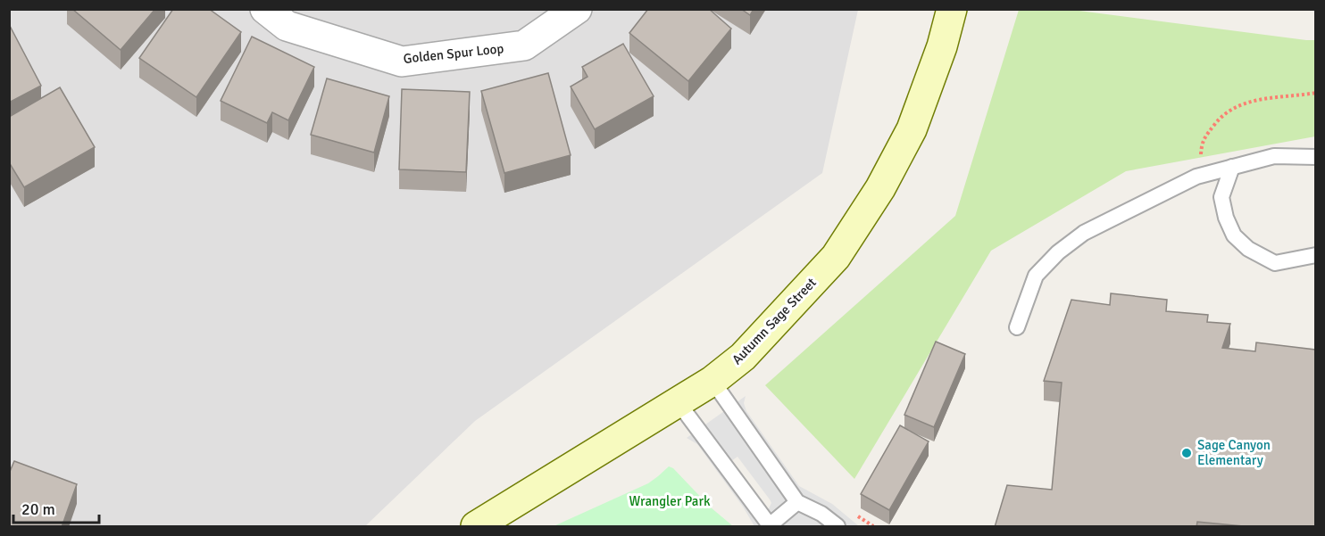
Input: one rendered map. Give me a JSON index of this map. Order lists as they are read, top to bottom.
{
  "streets": {
    "street": ["Golden Spur Loop", "Autumn Sage Street"]
  },
  "parks": ["Wrangler Park"],
  "places": ["Sage Canyon Elementary"],
  "scale_bar": "20 m"
}
